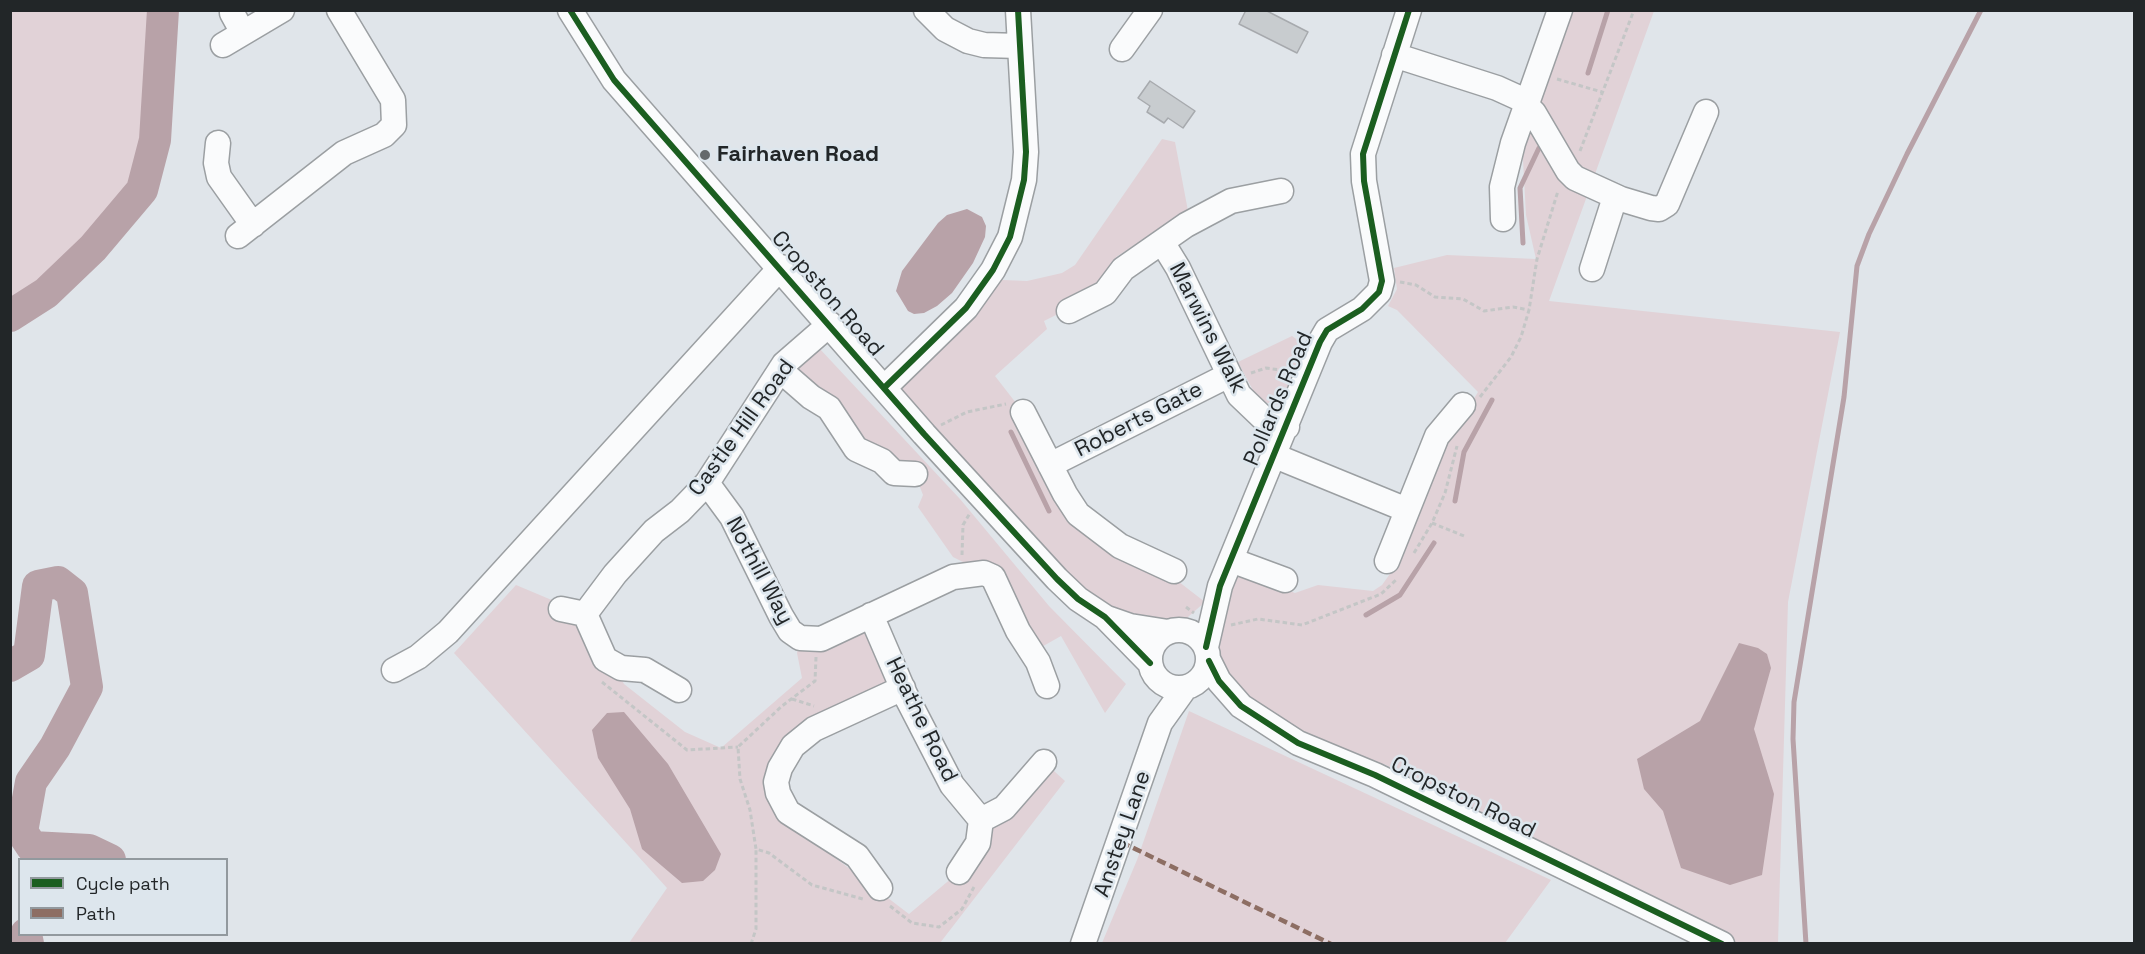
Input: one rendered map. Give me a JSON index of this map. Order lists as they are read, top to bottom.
{
  "streets": {
    "street": [
      "Cropston Road",
      "Marwins Walk",
      "Pollards Road",
      "Roberts Gate",
      "Castle Hill Road",
      "Nothill Way",
      "Heathe Road",
      "Anstey Lane"
    ]
  },
  "crossings": [
    ["Cropston Road", "Pollards Road"],
    ["Cropston Road", "Castle Hill Road"],
    ["Cropston Road", "Anstey Lane"],
    ["Marwins Walk", "Pollards Road"],
    ["Marwins Walk", "Roberts Gate"],
    ["Pollards Road", "Anstey Lane"],
    ["Castle Hill Road", "Nothill Way"],
    ["Nothill Way", "Heathe Road"]
  ],
  "places": ["Fairhaven Road"],
  "legend": ["Cycle path", "Path"]
}
